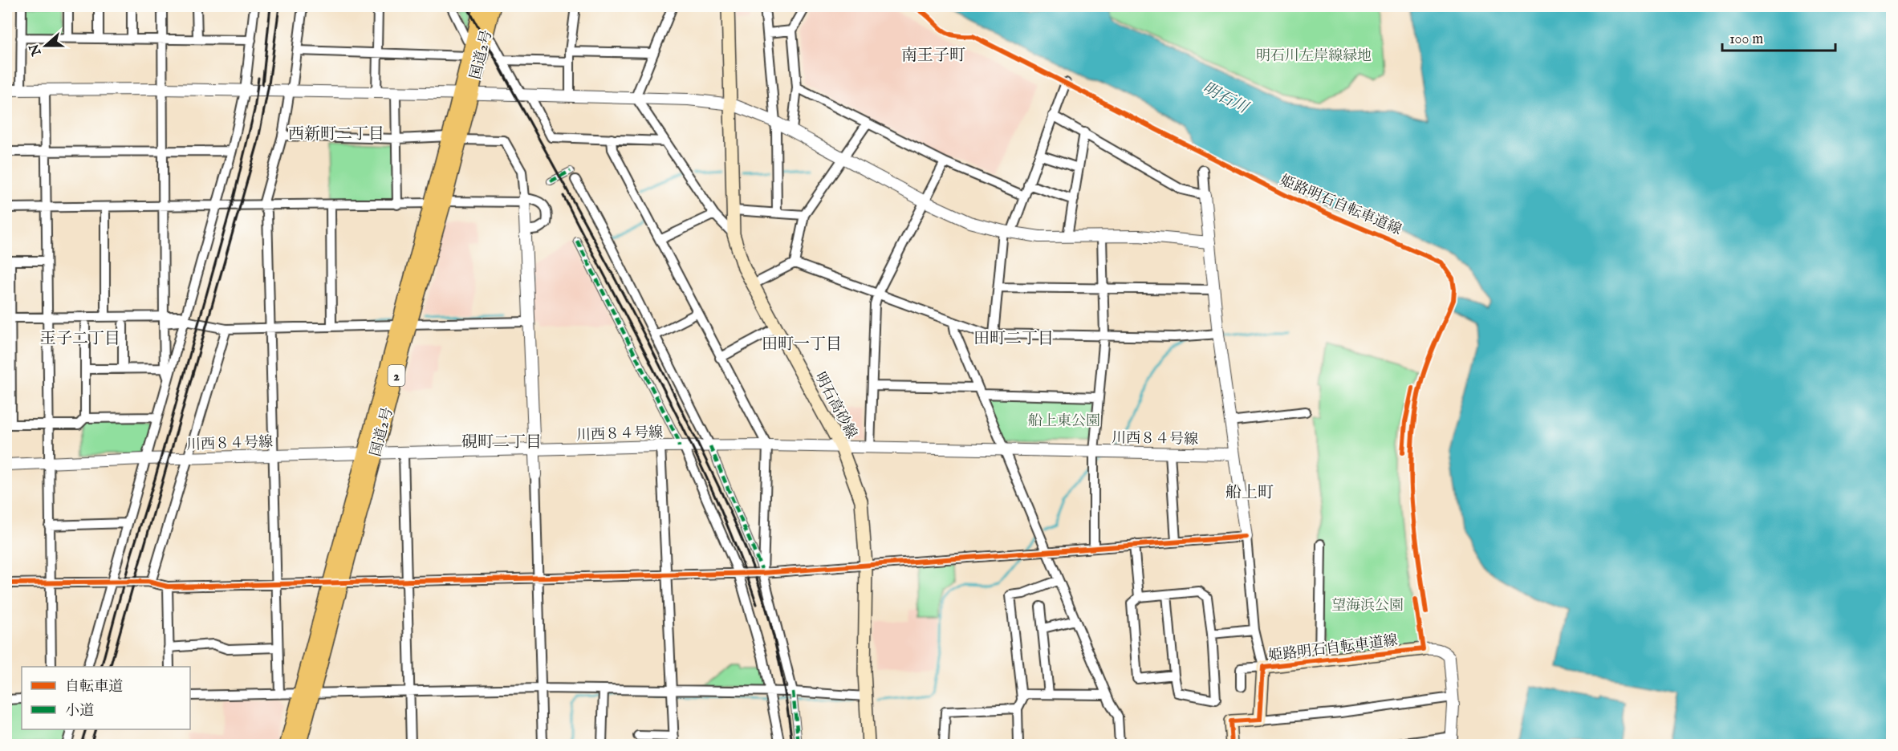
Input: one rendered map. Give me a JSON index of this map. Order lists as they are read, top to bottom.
{
  "streets": {
    "highway": ["国道2号", "2"],
    "main road": ["姫路明石自転車道線", "明石高砂線"],
    "street": ["川西８４号線"]
  },
  "crossings": [
    ["国道2号", "川西８４号線"],
    ["明石高砂線", "川西８４号線"]
  ],
  "districts": [
    "南王子町",
    "西新町二丁目",
    "王子二丁目",
    "田町二丁目",
    "田町一丁目",
    "硯町二丁目",
    "船上町"
  ],
  "water": ["明石川"],
  "parks": ["明石川左岸線緑地", "船上東公園", "望海浜公園"],
  "legend": ["自転車道", "小道"],
  "scale_bar": "100 m",
  "north": "left"
}
